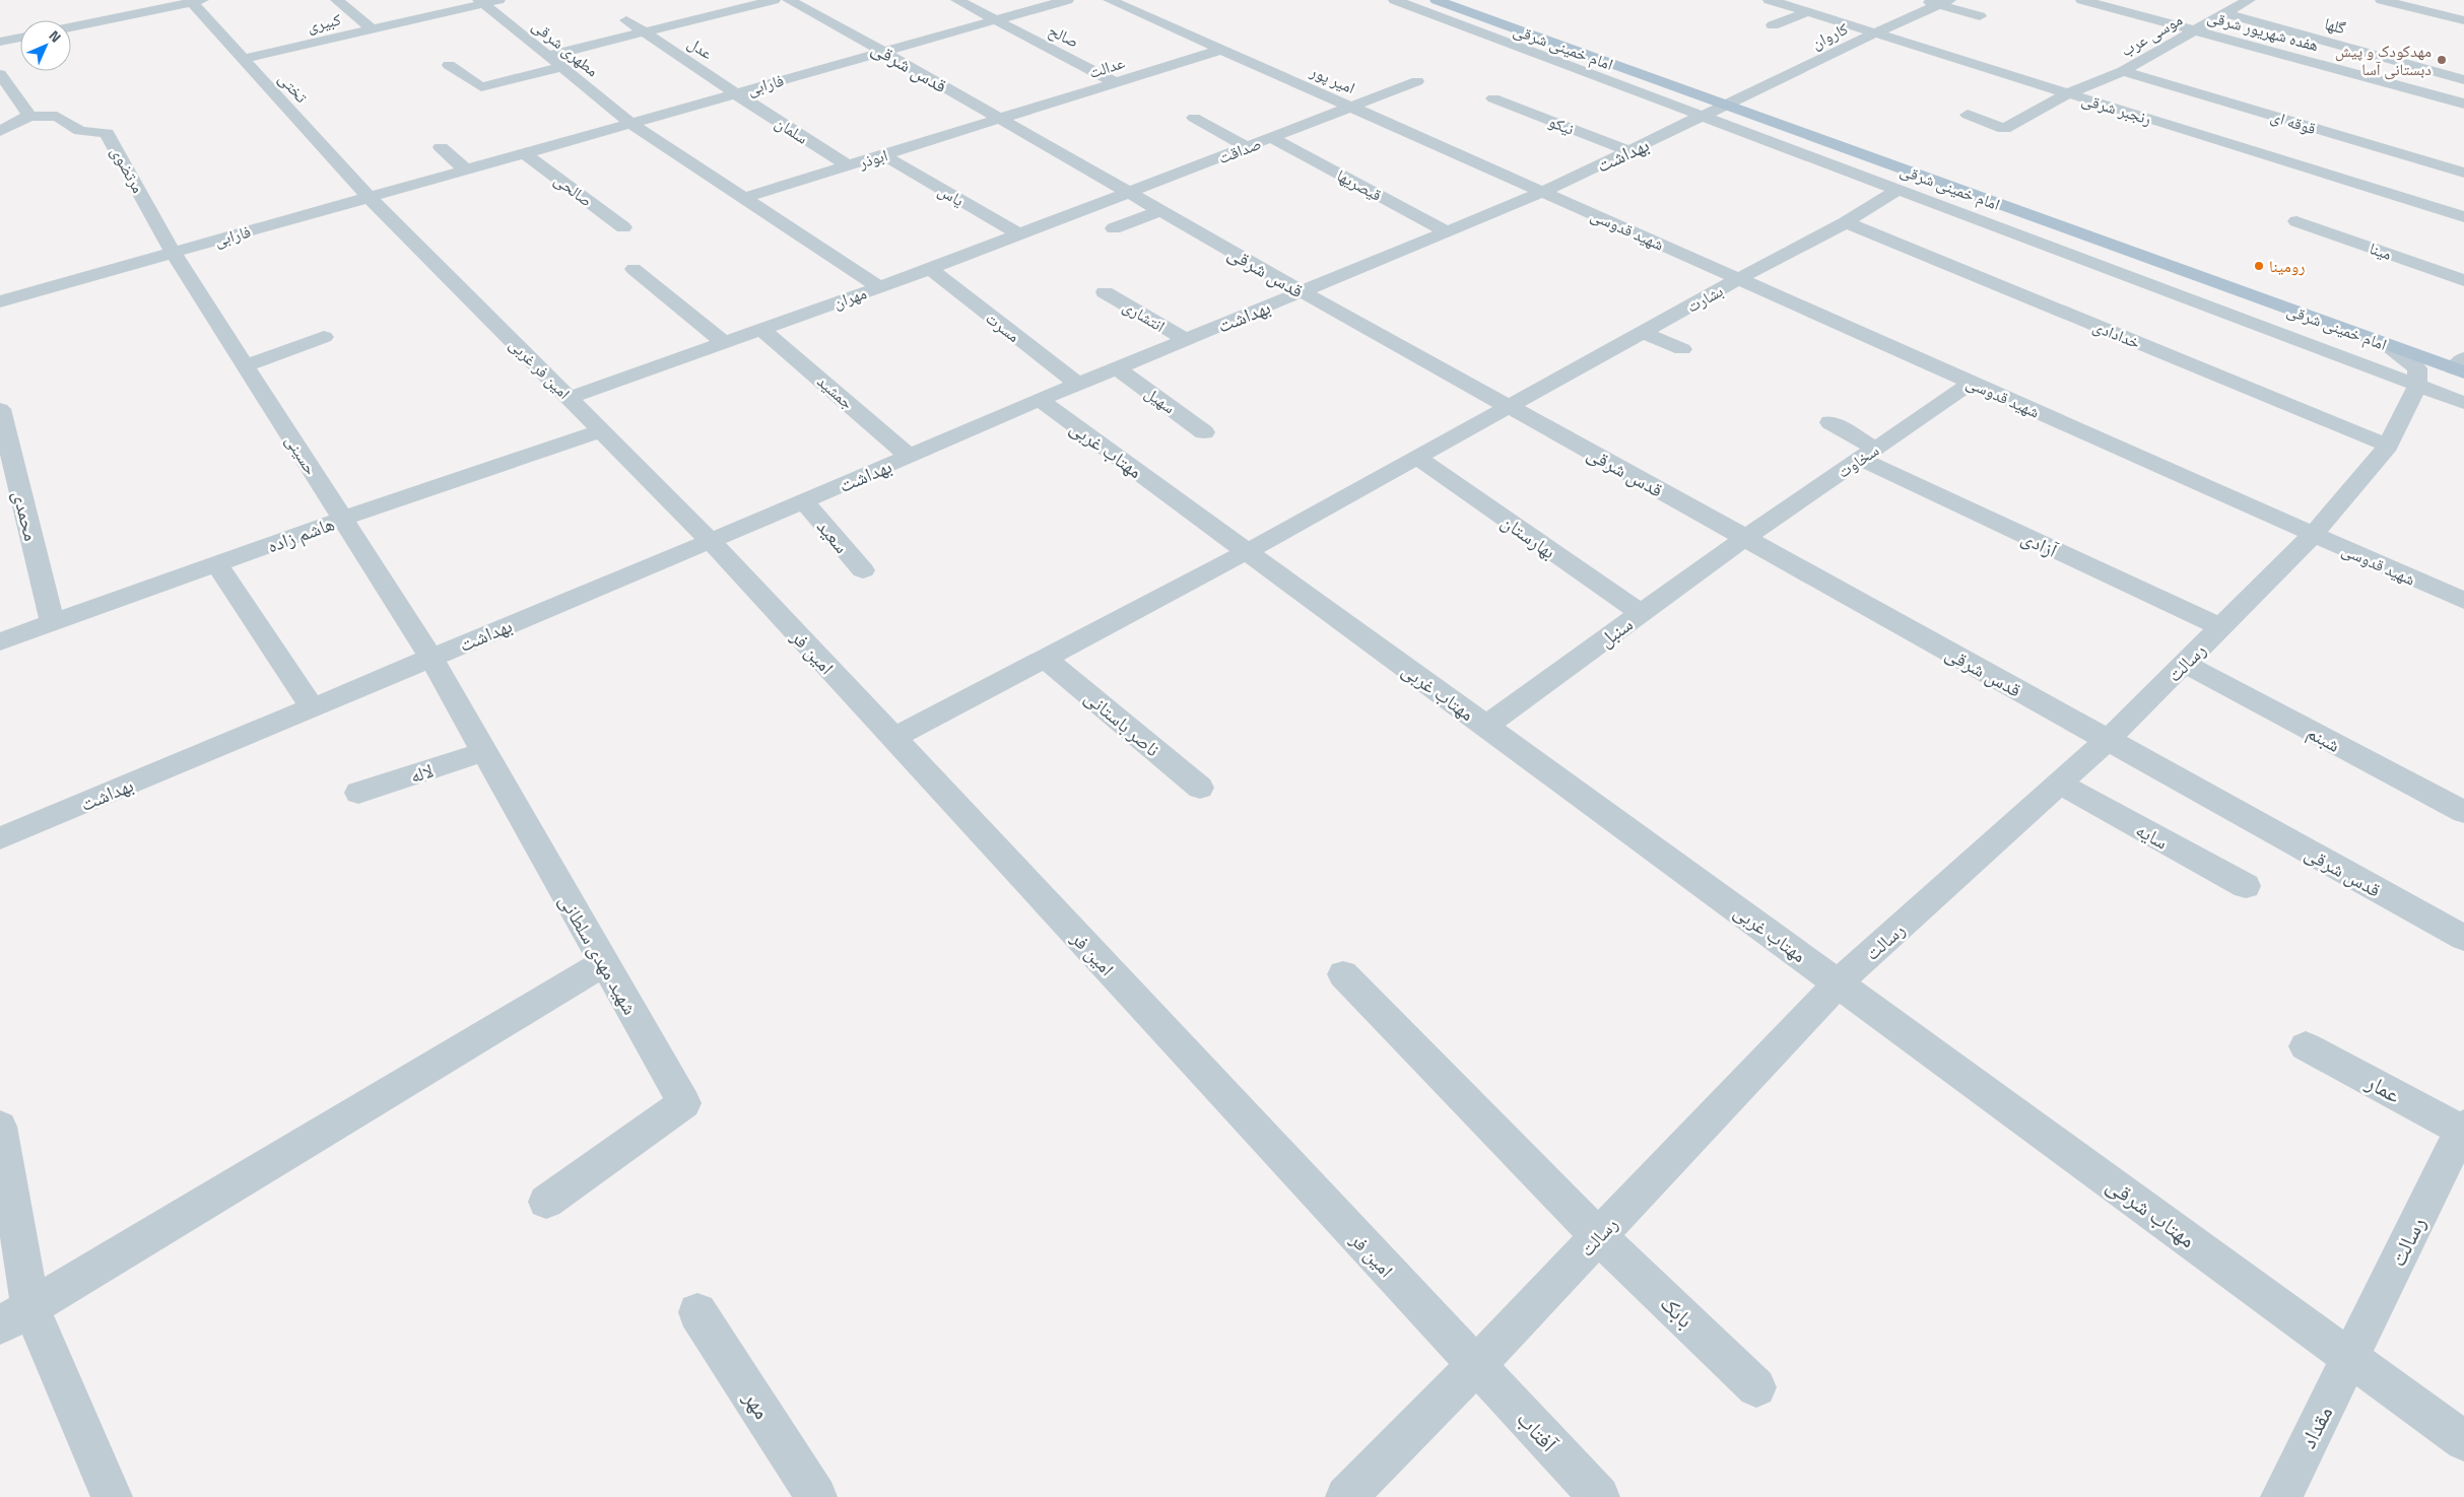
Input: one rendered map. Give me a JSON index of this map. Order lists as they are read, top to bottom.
{
  "streets": {
    "main road": ["امام خمینی شرقی"],
    "street": [
      "کبیری",
      "گلها",
      "هفده شهریور شرقی",
      "موسی عرب",
      "صالح",
      "کاروان",
      "مطهری شرقی",
      "عدل",
      "قدس شرقی",
      "عدالت",
      "امیر پور",
      "فارابی",
      "تختی",
      "رنجبر شرقی",
      "قوقه ای",
      "نیکو",
      "سلمان",
      "صداقت",
      "بهداشت",
      "ابوذر",
      "مرتضوی",
      "قیصریها",
      "صالحی",
      "یاس",
      "شهید قدوسی",
      "مینا",
      "مهران",
      "بشارت",
      "انتشاری",
      "مسرت",
      "خدادادی",
      "امین فر غربی",
      "جمشید",
      "سهیل",
      "مهتاب غربی",
      "حسینی",
      "سخاوت",
      "محمدی",
      "هاشم زاده",
      "سعید",
      "بهارستان",
      "آزادی",
      "سنبل",
      "امین فر",
      "رسالت",
      "ناصر باستانی",
      "شبنم",
      "لاله",
      "سایه",
      "شهید مهدی سلطانی",
      "عمار",
      "مهتاب شرقی",
      "بابک",
      "مهر",
      "مقداد",
      "آفتاب"
    ]
  },
  "crossings": [
    ["کبیری", "مطهری شرقی"],
    ["کبیری", "تختی"],
    ["گلها", "موسی عرب"],
    ["هفده شهریور شرقی", "موسی عرب"],
    ["موسی عرب", "رنجبر شرقی"],
    ["موسی عرب", "قوقه ای"],
    ["صالح", "عدالت"],
    ["صالح", "فارابی"],
    ["کاروان", "امام خمینی شرقی"],
    ["کاروان", "رنجبر شرقی"],
    ["کاروان", "بهداشت"],
    ["امام خمینی شرقی", "بهداشت"],
    ["مطهری شرقی", "عدل"],
    ["مطهری شرقی", "فارابی"],
    ["عدل", "فارابی"],
    ["عدل", "سلمان"],
    ["قدس شرقی", "عدالت"],
    ["قدس شرقی", "فارابی"],
    ["قدس شرقی", "صداقت"],
    ["قدس شرقی", "بهداشت"],
    ["قدس شرقی", "ابوذر"],
    ["قدس شرقی", "مهران"],
    ["قدس شرقی", "بشارت"],
    ["قدس شرقی", "سخاوت"],
    ["قدس شرقی", "سنبل"],
    ["قدس شرقی", "رسالت"],
    ["عدالت", "امیر پور"],
    ["عدالت", "ابوذر"],
    ["امیر پور", "صداقت"],
    ["امیر پور", "بهداشت"],
    ["امیر پور", "شهید قدوسی"],
    ["فارابی", "تختی"],
    ["فارابی", "سلمان"],
    ["فارابی", "مرتضوی"],
    ["فارابی", "صالحی"],
    ["فارابی", "امین فر غربی"],
    ["فارابی", "حسینی"],
    ["تختی", "امین فر غربی"],
    ["نیکو", "بهداشت"],
    ["سلمان", "ابوذر"],
    ["صداقت", "قیصریها"],
    ["صداقت", "مهران"],
    ["بهداشت", "قیصریها"],
    ["بهداشت", "شهید قدوسی"],
    ["بهداشت", "انتشاری"],
    ["بهداشت", "مسرت"],
    ["بهداشت", "امین فر غربی"],
    ["بهداشت", "جمشید"],
    ["بهداشت", "سهیل"],
    ["بهداشت", "مهتاب غربی"],
    ["بهداشت", "حسینی"],
    ["بهداشت", "سعید"],
    ["بهداشت", "امین فر"],
    ["بهداشت", "شهید مهدی سلطانی"],
    ["ابوذر", "یاس"],
    ["مرتضوی", "حسینی"],
    ["یاس", "مهران"],
    ["شهید قدوسی", "بشارت"],
    ["شهید قدوسی", "سخاوت"],
    ["شهید قدوسی", "رسالت"],
    ["مهران", "مسرت"],
    ["مهران", "امین فر غربی"],
    ["مهران", "جمشید"],
    ["بشارت", "خدادادی"],
    ["خدادادی", "رسالت"],
    ["امین فر غربی", "هاشم زاده"],
    ["امین فر غربی", "امین فر"],
    ["مهتاب غربی", "سنبل"],
    ["مهتاب غربی", "رسالت"],
    ["مهتاب غربی", "مهتاب شرقی"],
    ["حسینی", "هاشم زاده"],
    ["حسینی", "شهید مهدی سلطانی"],
    ["سخاوت", "آزادی"],
    ["سخاوت", "سنبل"],
    ["محمدی", "هاشم زاده"],
    ["بهارستان", "سنبل"],
    ["آزادی", "رسالت"],
    ["امین فر", "رسالت"],
    ["امین فر", "آفتاب"],
    ["رسالت", "شبنم"],
    ["رسالت", "سایه"],
    ["رسالت", "عمار"],
    ["رسالت", "مهتاب شرقی"],
    ["رسالت", "بابک"],
    ["رسالت", "مقداد"],
    ["رسالت", "آفتاب"],
    ["لاله", "شهید مهدی سلطانی"],
    ["مهتاب شرقی", "مقداد"]
  ],
  "places": ["مهدکودک و پیش دبستانی آسا", "رومینا"],
  "north": "top right"
}
